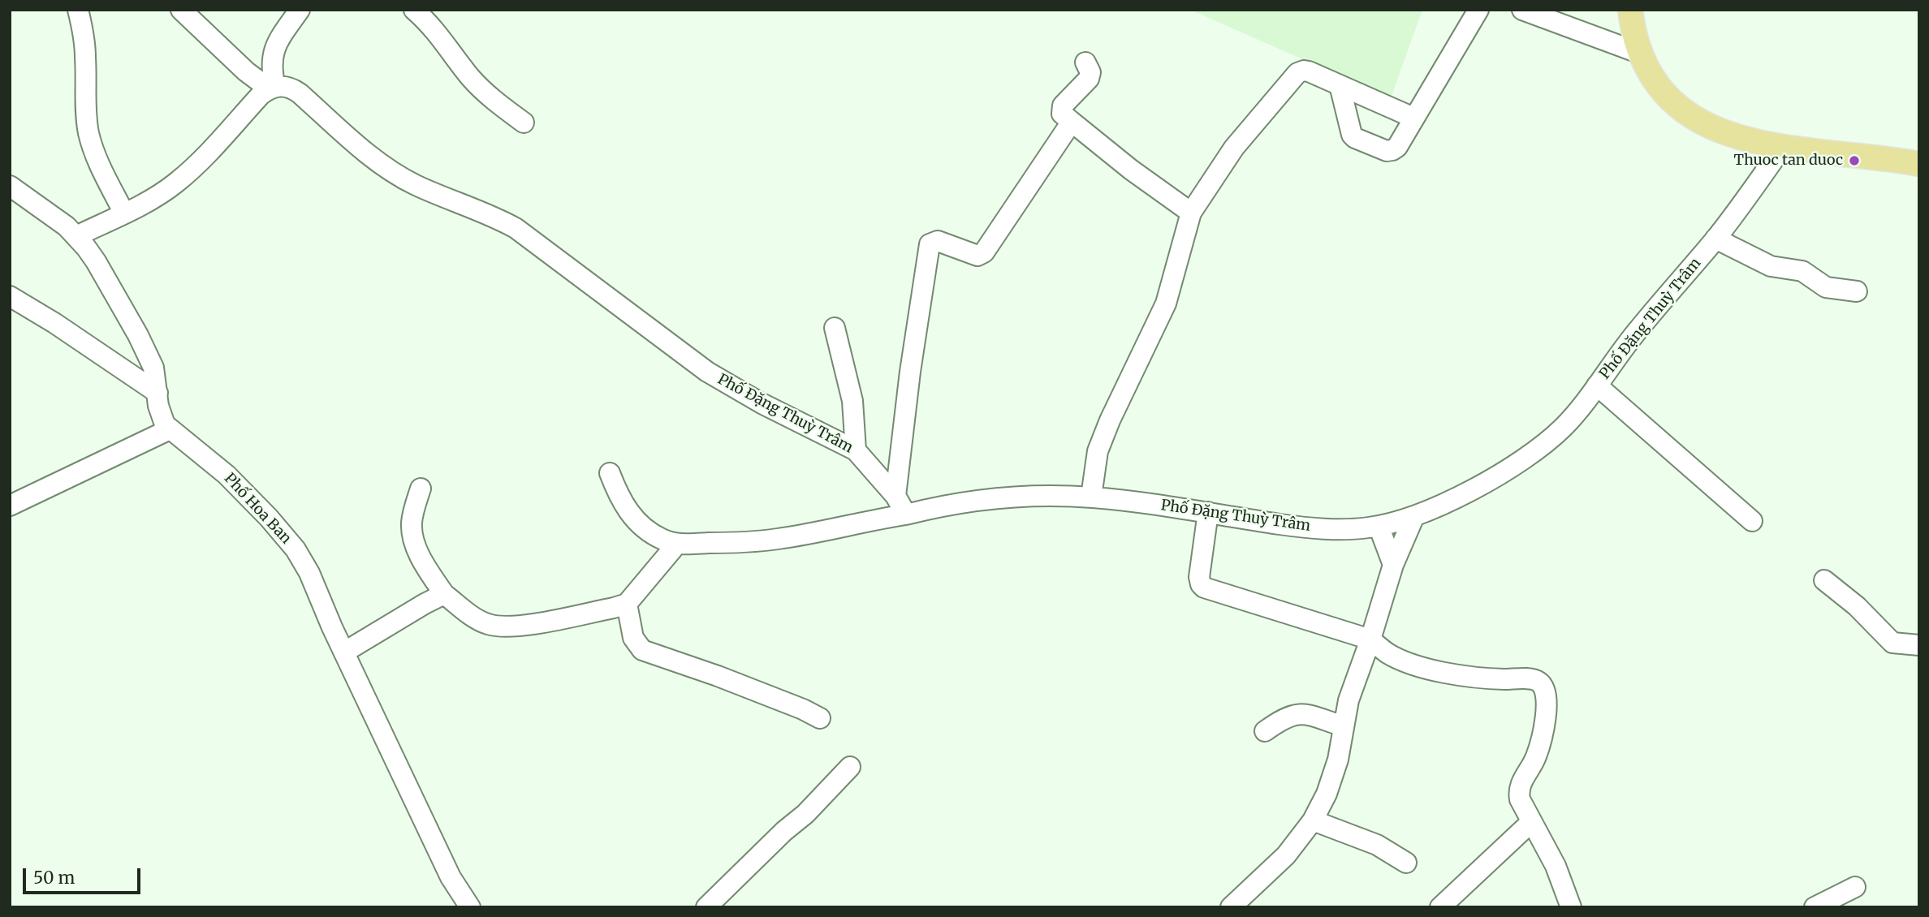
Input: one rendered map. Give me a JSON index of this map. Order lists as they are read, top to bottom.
{
  "streets": {
    "street": ["Phố Đặng Thuỳ Trâm", "Phố Hoa Ban"]
  },
  "places": ["Thuoc tan duoc"],
  "scale_bar": "50 m"
}
